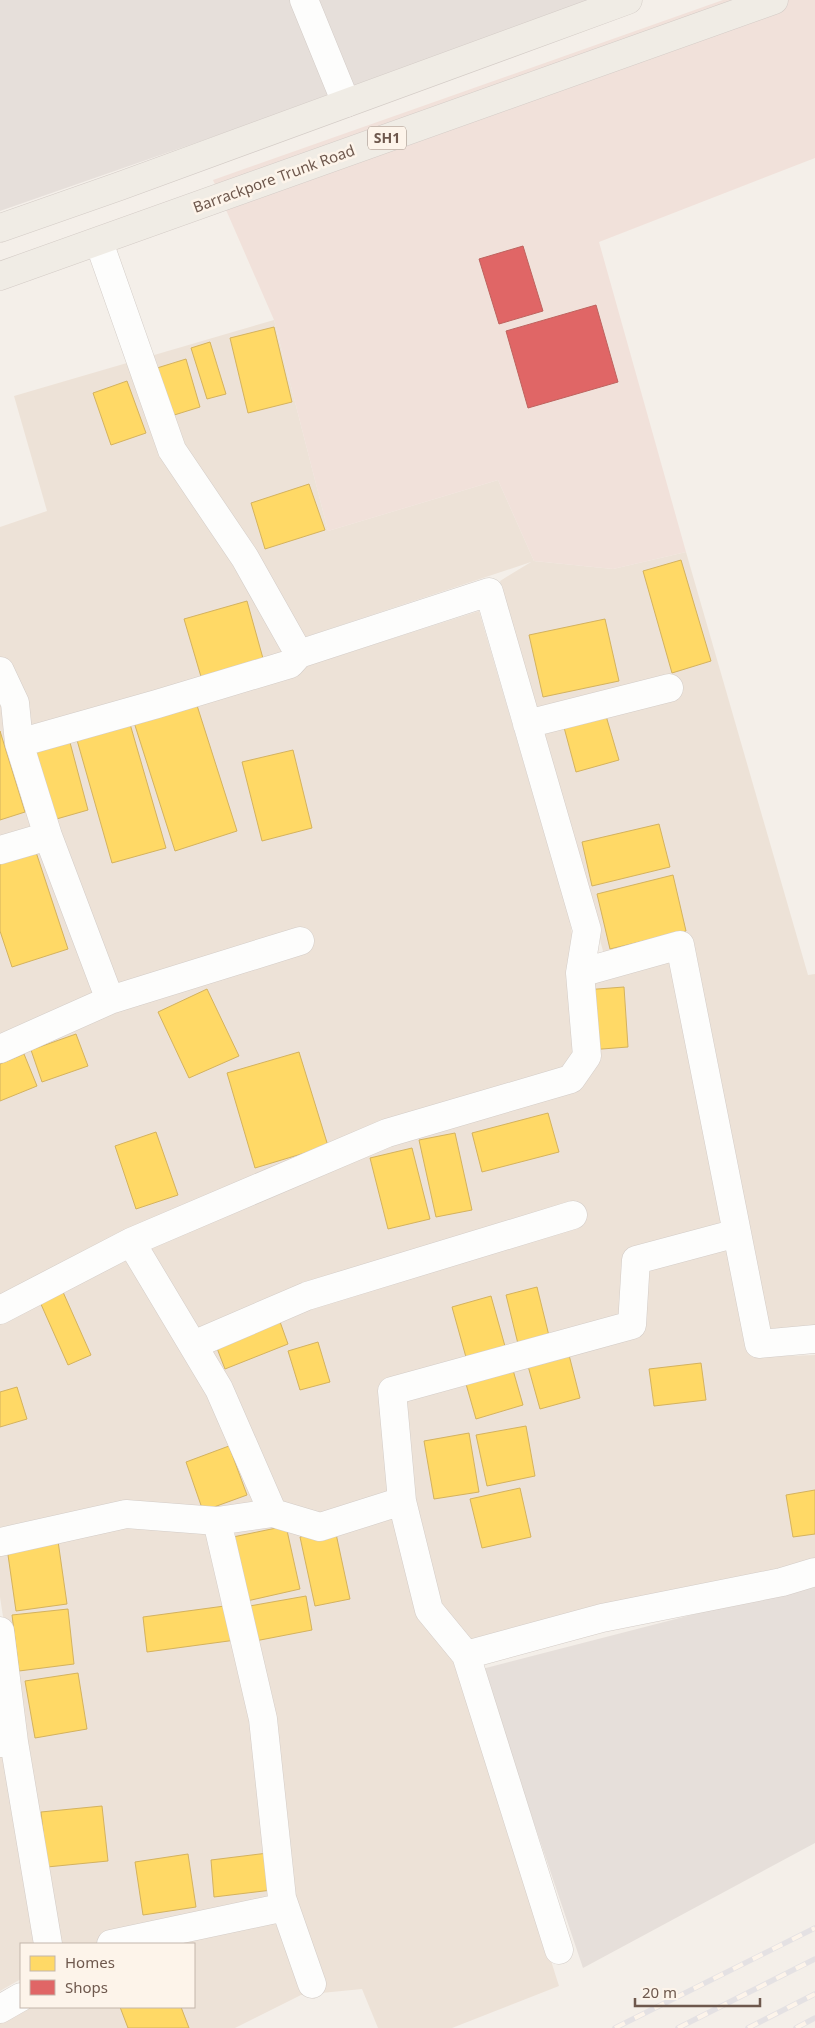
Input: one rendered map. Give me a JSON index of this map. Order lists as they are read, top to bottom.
{
  "streets": {
    "main road": ["SH1", "Barrackpore Trunk Road"]
  },
  "legend": ["Homes", "Shops"],
  "scale_bar": "20 m"
}
